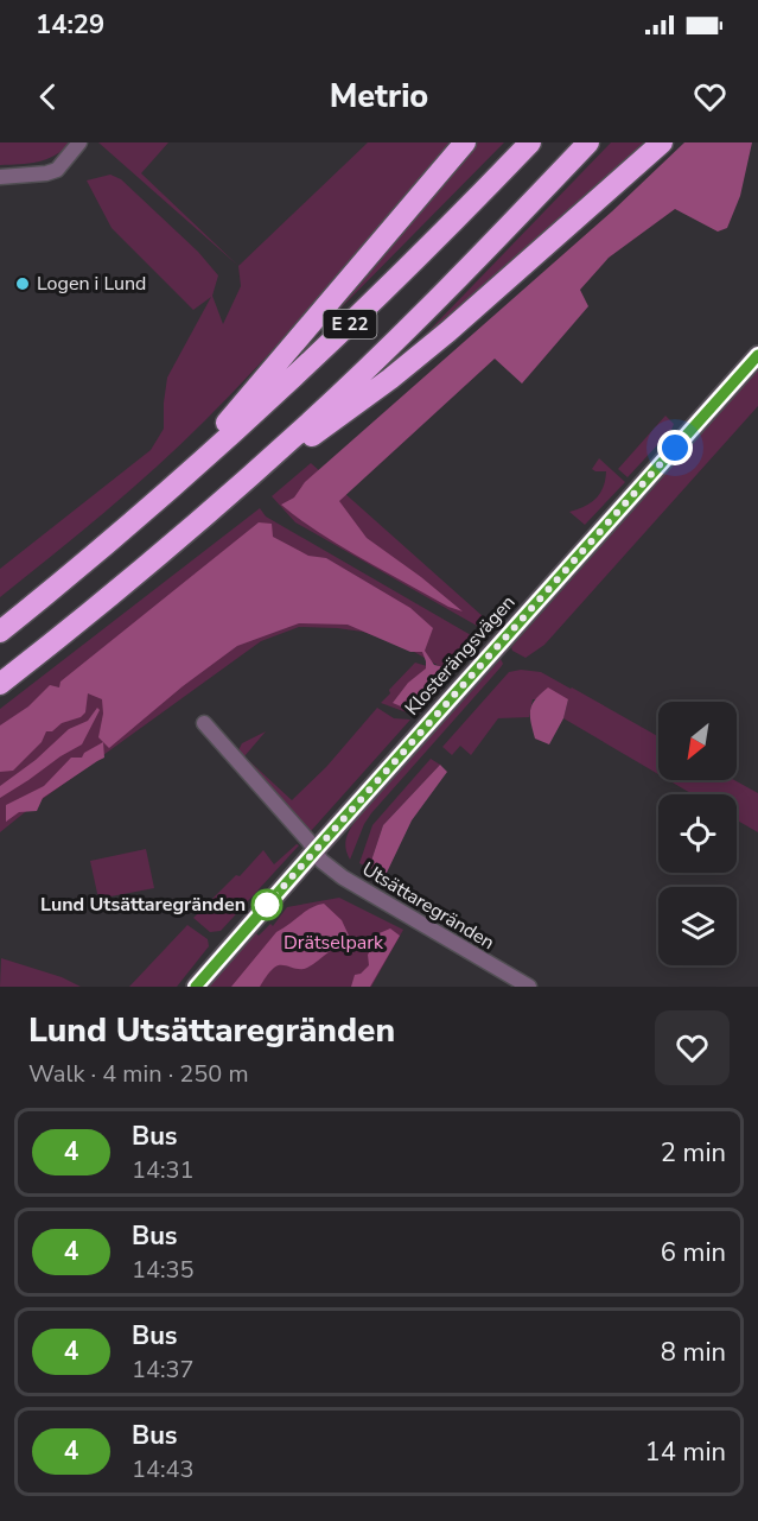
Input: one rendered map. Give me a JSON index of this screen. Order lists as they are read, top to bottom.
{
  "streets": {
    "highway": ["E 22"],
    "street": ["Klosterängsvägen", "Utsättaregränden"]
  },
  "crossings": [
    ["Klosterängsvägen", "Utsättaregränden"]
  ],
  "parks": ["Drätselpark"],
  "places": ["Logen i Lund", "Lund Utsättaregränden"],
  "lines": ["bus line 4"],
  "north": "bottom left",
  "page": {
    "status": "14:29",
    "header": "Metrio",
    "heading": ["Lund Utsättaregränden", "Walk · 4 min · 250 m"],
    "list": [
      {
        "mark": "4",
        "name": "Bus",
        "note": "14:31",
        "value": "2 min"
      },
      {
        "mark": "4",
        "name": "Bus",
        "note": "14:35",
        "value": "6 min"
      },
      {
        "mark": "4",
        "name": "Bus",
        "note": "14:37",
        "value": "8 min"
      },
      {
        "mark": "4",
        "name": "Bus",
        "note": "14:43",
        "value": "14 min"
      }
    ]
  }
}
